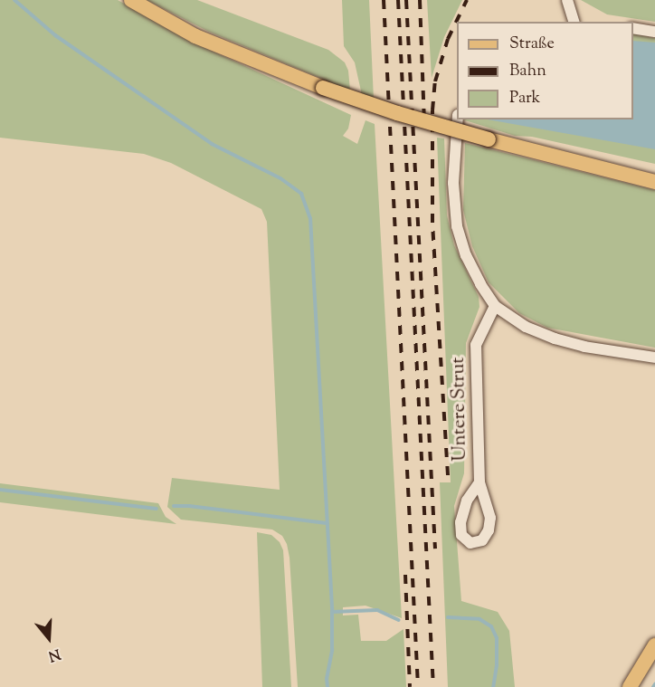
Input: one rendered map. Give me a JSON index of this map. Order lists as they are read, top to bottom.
{
  "streets": {
    "street": ["Untere Strut"]
  },
  "legend": ["Straße", "Bahn", "Park"],
  "north": "bottom"
}
